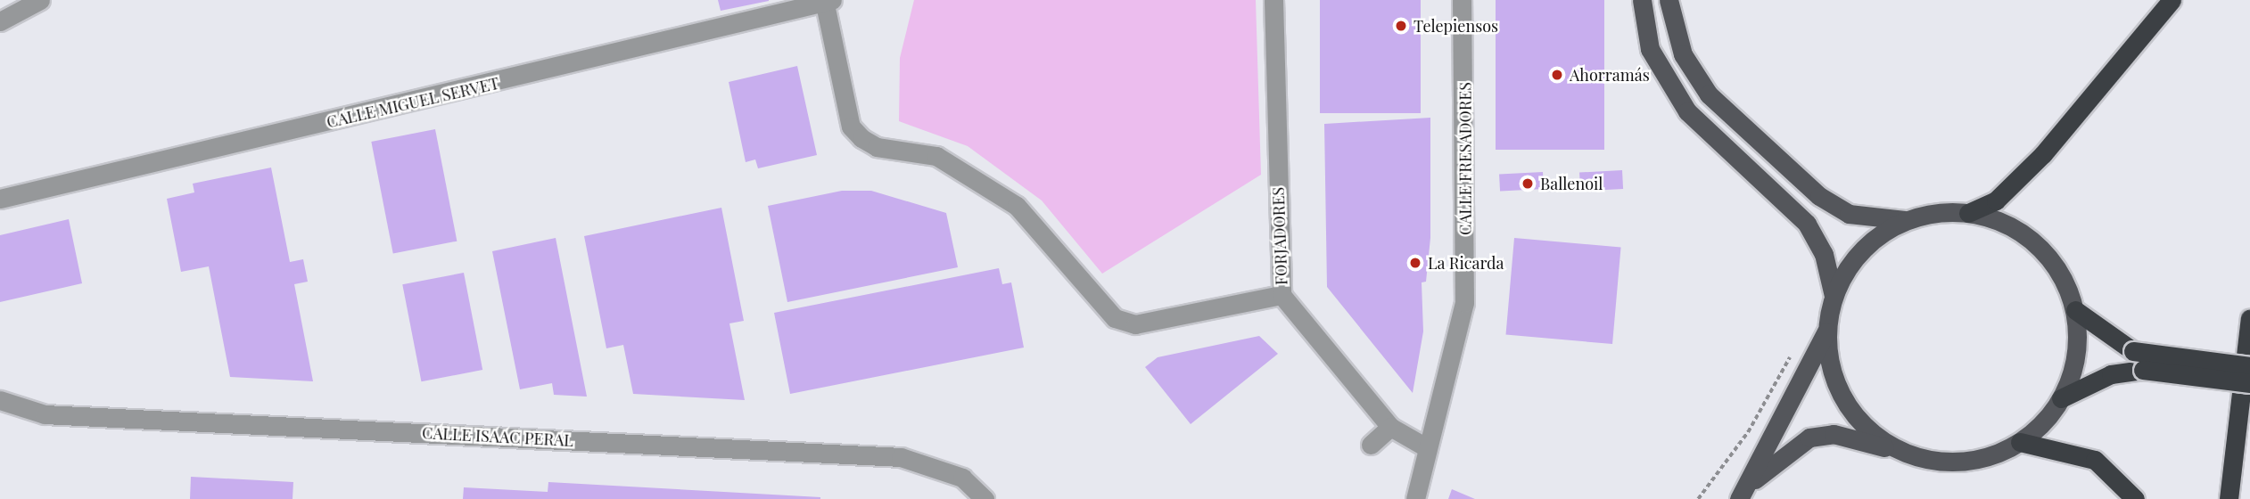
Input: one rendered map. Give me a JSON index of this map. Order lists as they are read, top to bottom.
{
  "streets": {
    "street": [
      "CALLE MIGUEL SERVET",
      "CALLE FRESADORES",
      "FORJADORES",
      "CALLE ISAAC PERAL"
    ]
  },
  "crossings": [
    ["CALLE FRESADORES", "FORJADORES"]
  ],
  "places": [
    "Telepiensos",
    "Ahorramás",
    "Ballenoil",
    "La Ricarda"
  ]
}
